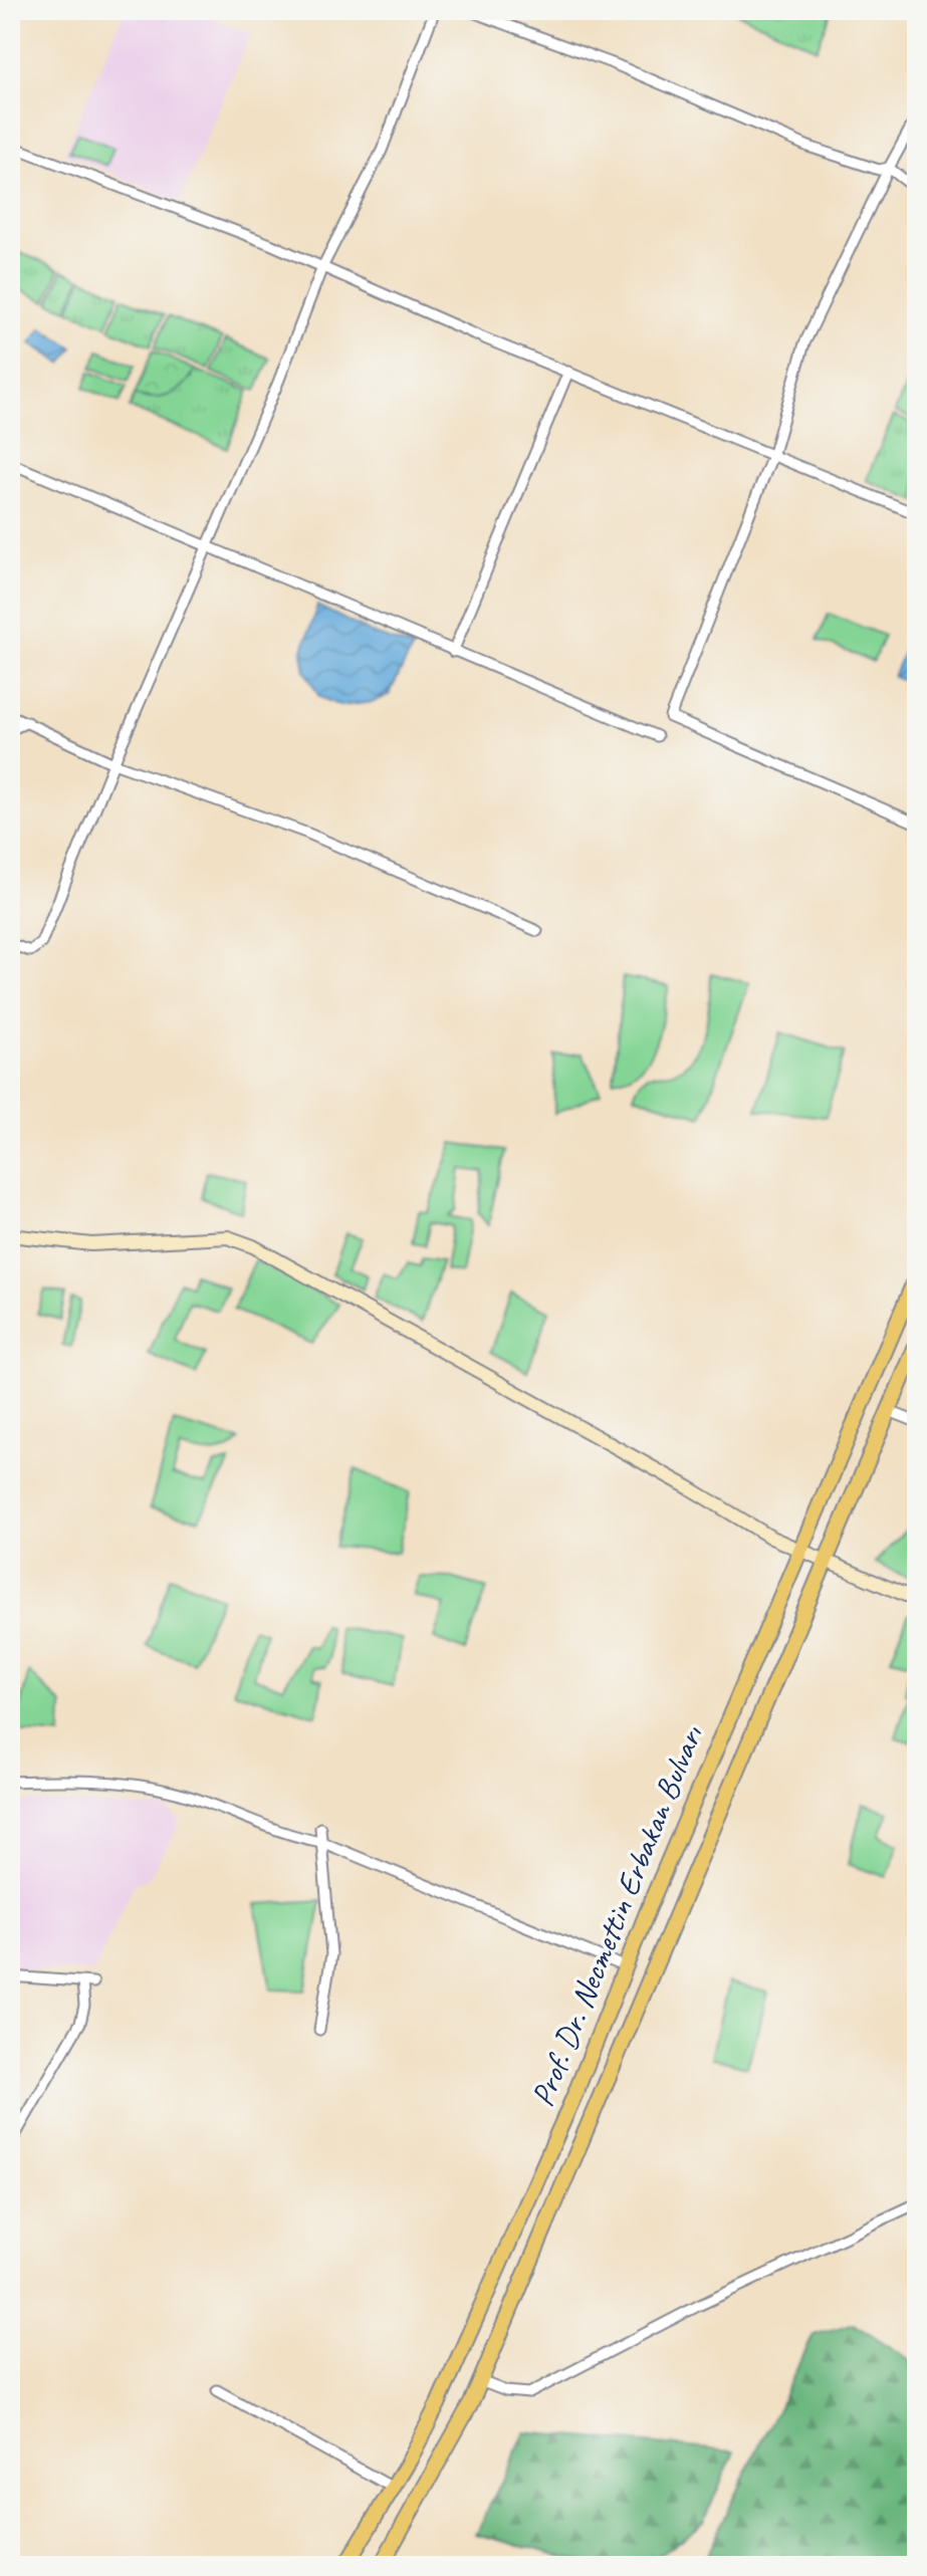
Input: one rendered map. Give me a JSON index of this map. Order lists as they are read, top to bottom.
{
  "streets": {
    "main road": ["Prof. Dr. Necmettin Erbakan Bulvarı"]
  }
}
